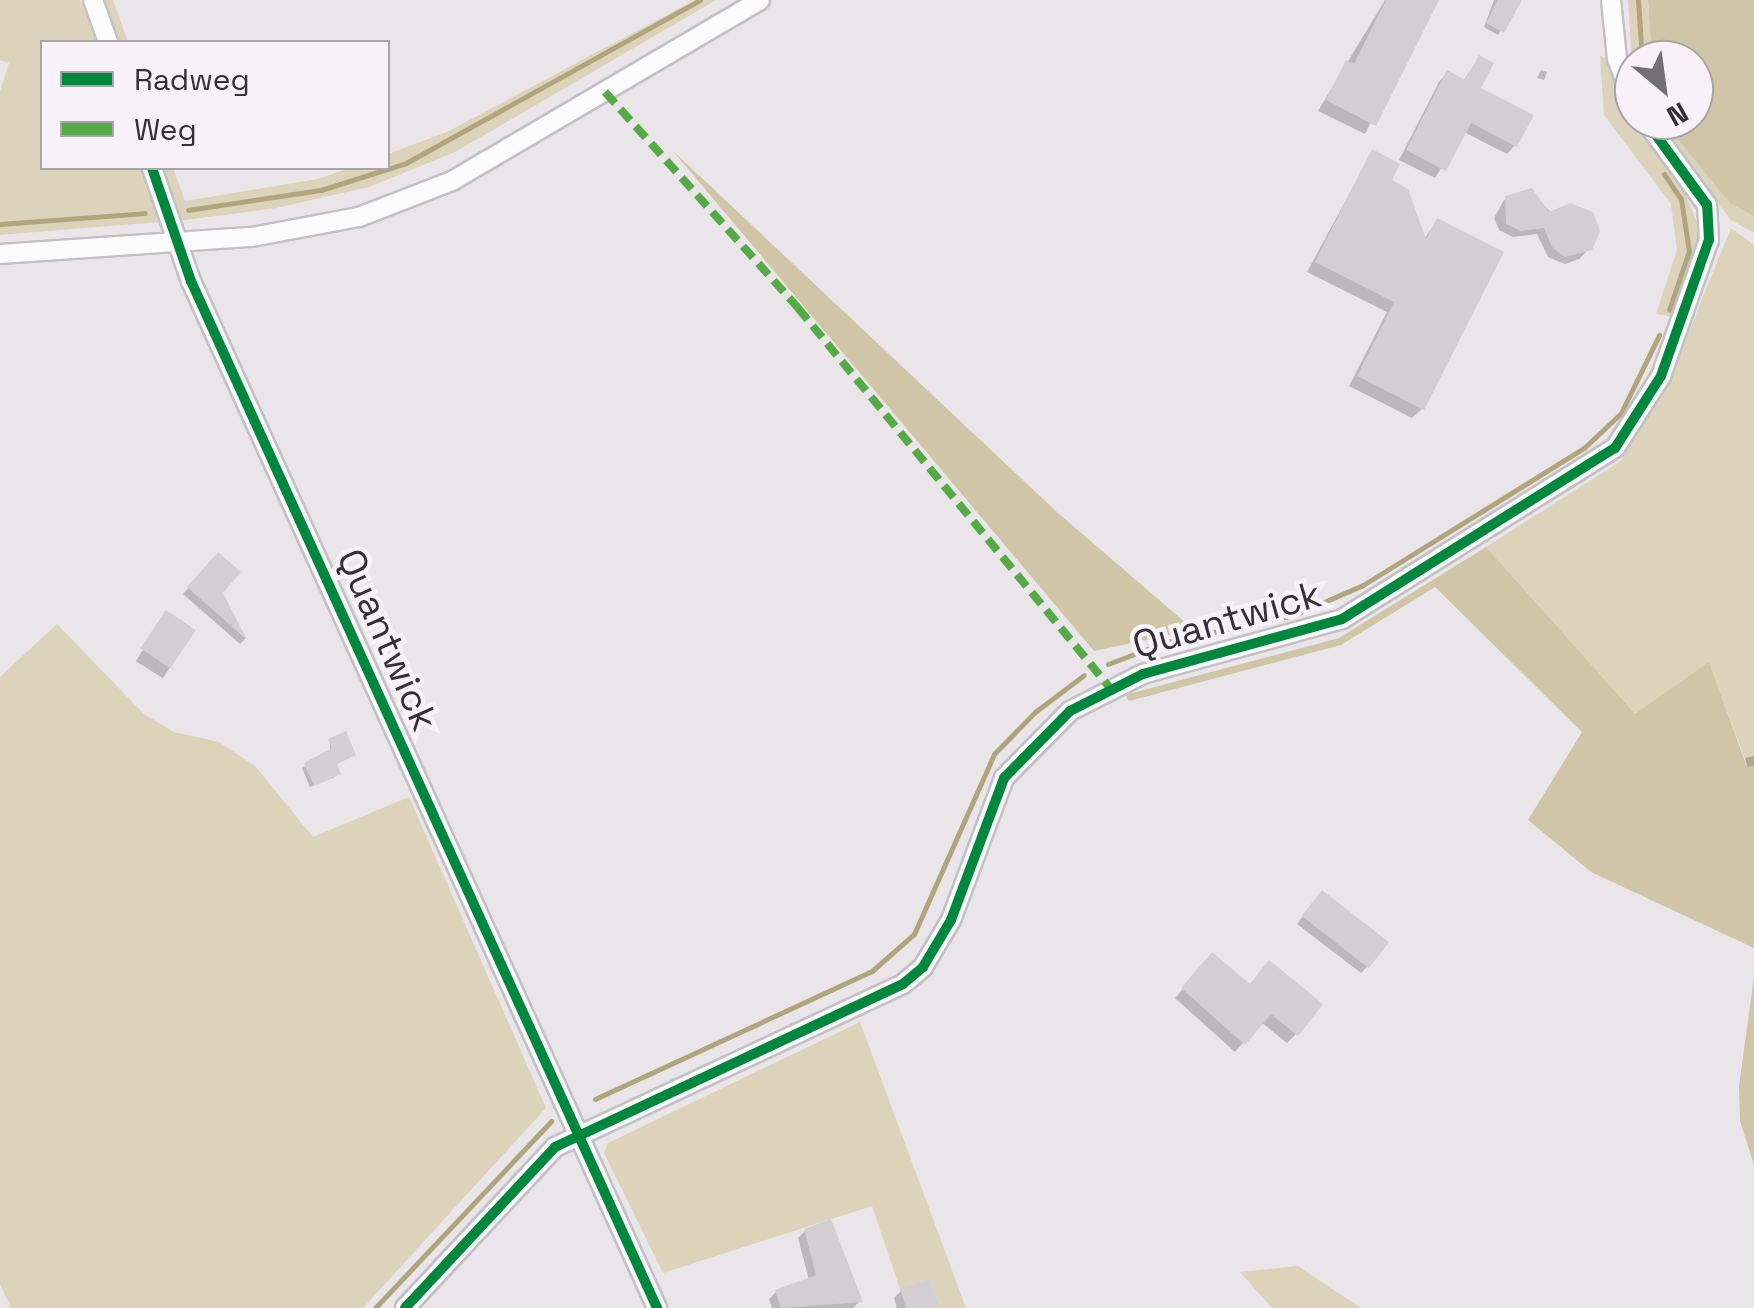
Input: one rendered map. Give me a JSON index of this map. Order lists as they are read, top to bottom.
{
  "streets": {
    "street": ["Quantwick"]
  },
  "legend": ["Radweg", "Weg"],
  "north": "bottom right"
}
